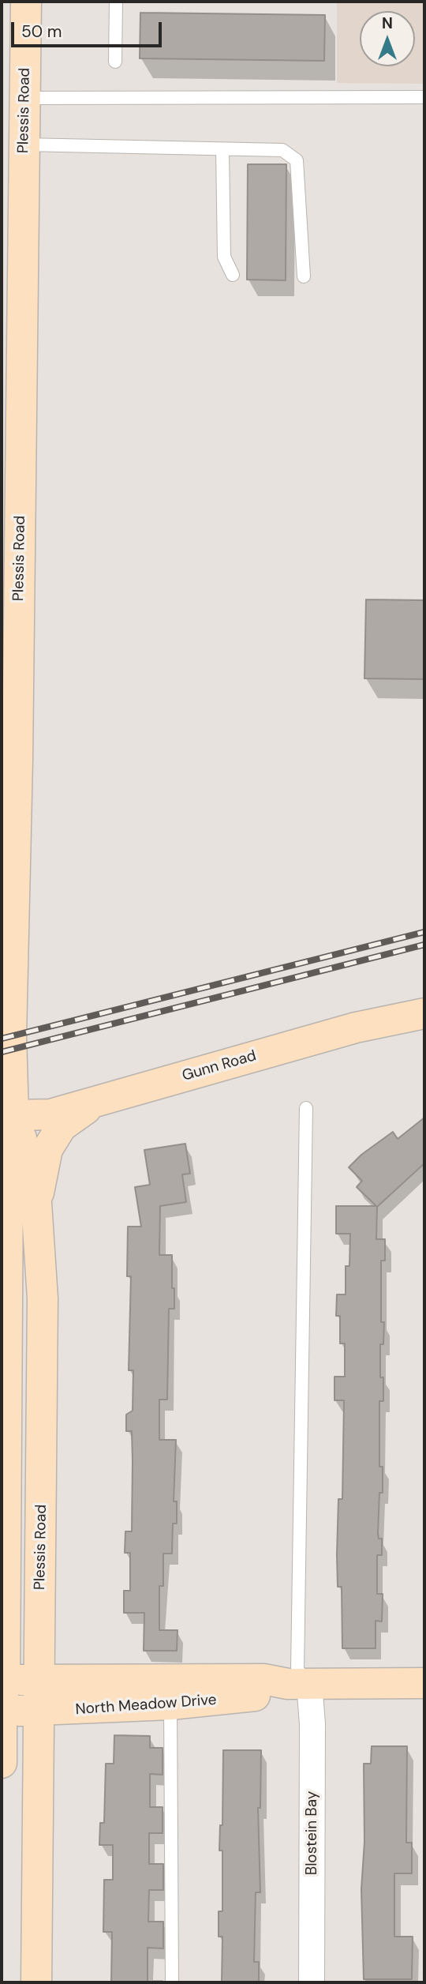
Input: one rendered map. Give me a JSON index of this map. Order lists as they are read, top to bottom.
{
  "streets": {
    "main road": ["Plessis Road", "Gunn Road", "North Meadow Drive"],
    "street": ["Blostein Bay"]
  },
  "crossings": [
    ["Plessis Road", "Gunn Road"],
    ["Plessis Road", "North Meadow Drive"],
    ["North Meadow Drive", "Blostein Bay"]
  ],
  "scale_bar": "50 m",
  "north": "top"
}
